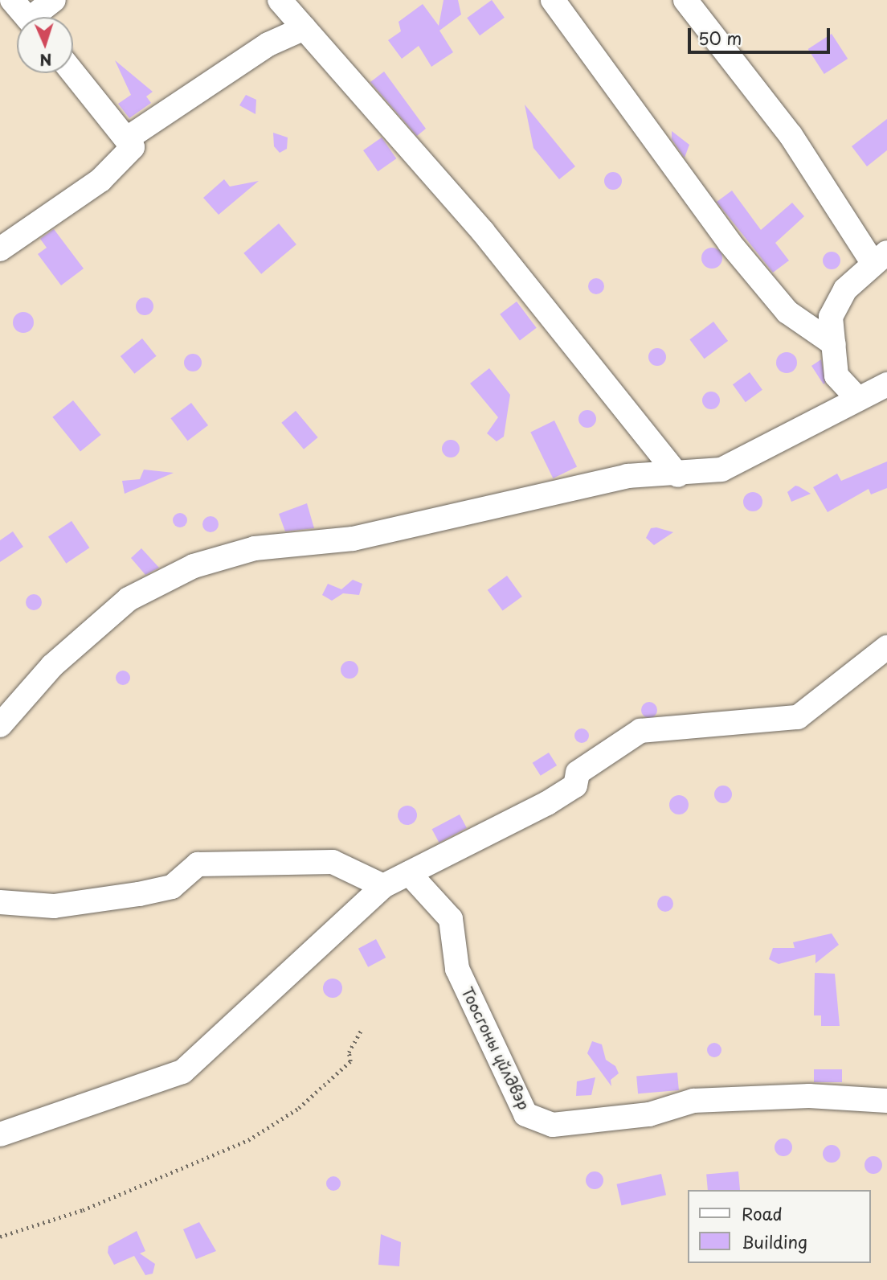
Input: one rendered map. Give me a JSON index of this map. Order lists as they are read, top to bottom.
{
  "streets": {
    "street": ["Тоосгоны үйлдвэр"]
  },
  "legend": ["Road", "Building"],
  "scale_bar": "50 m",
  "north": "bottom"
}
